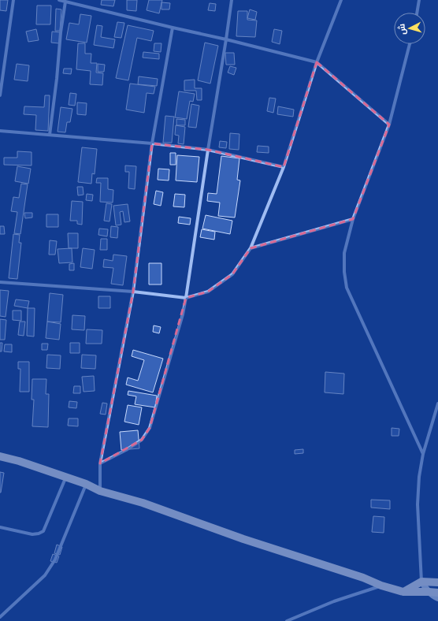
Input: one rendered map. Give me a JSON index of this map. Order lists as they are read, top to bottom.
{
  "north": "left"
}
